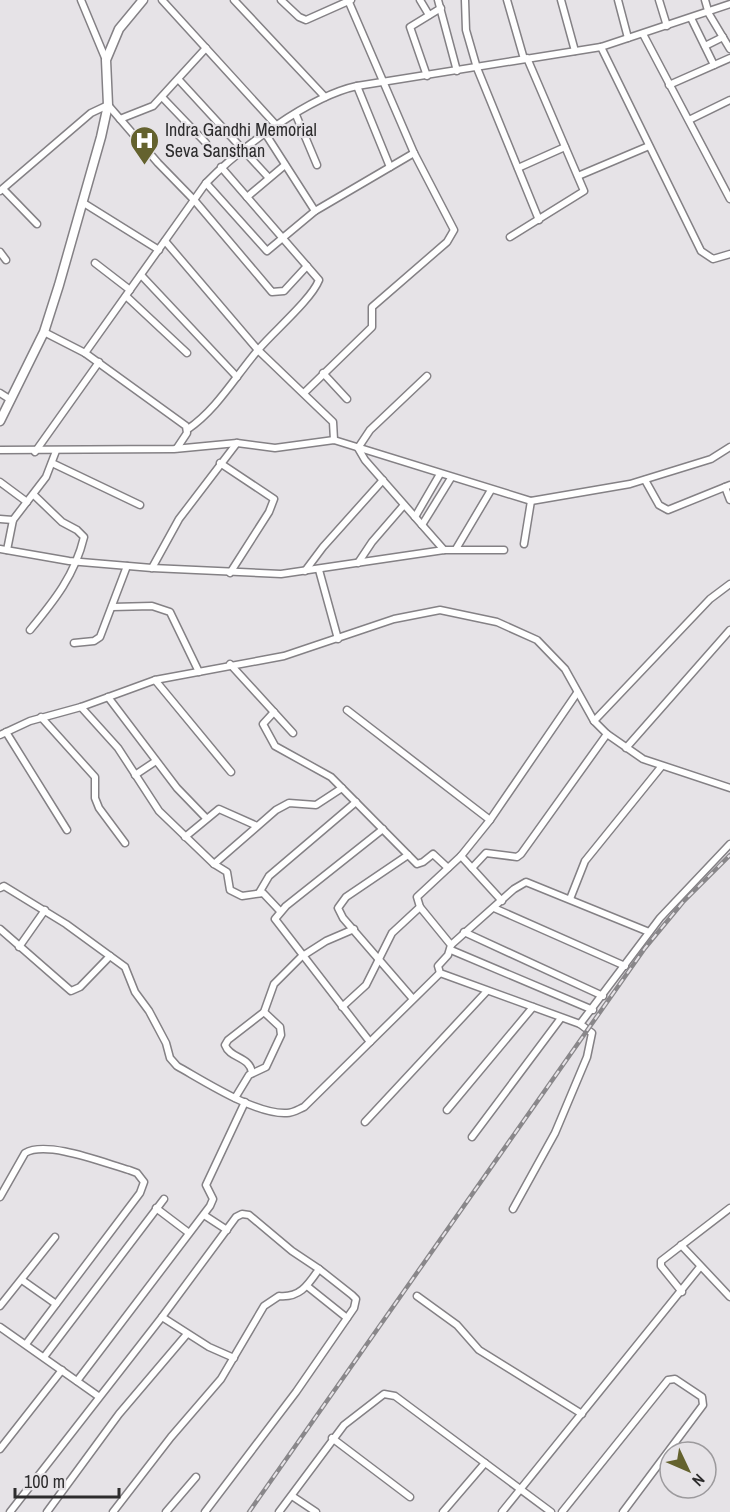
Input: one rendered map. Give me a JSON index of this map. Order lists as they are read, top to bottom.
{
  "places": {
    "hospital": ["Indra Gandhi Memorial Seva Sansthan"]
  },
  "scale_bar": "100 m",
  "north": "bottom right"
}
